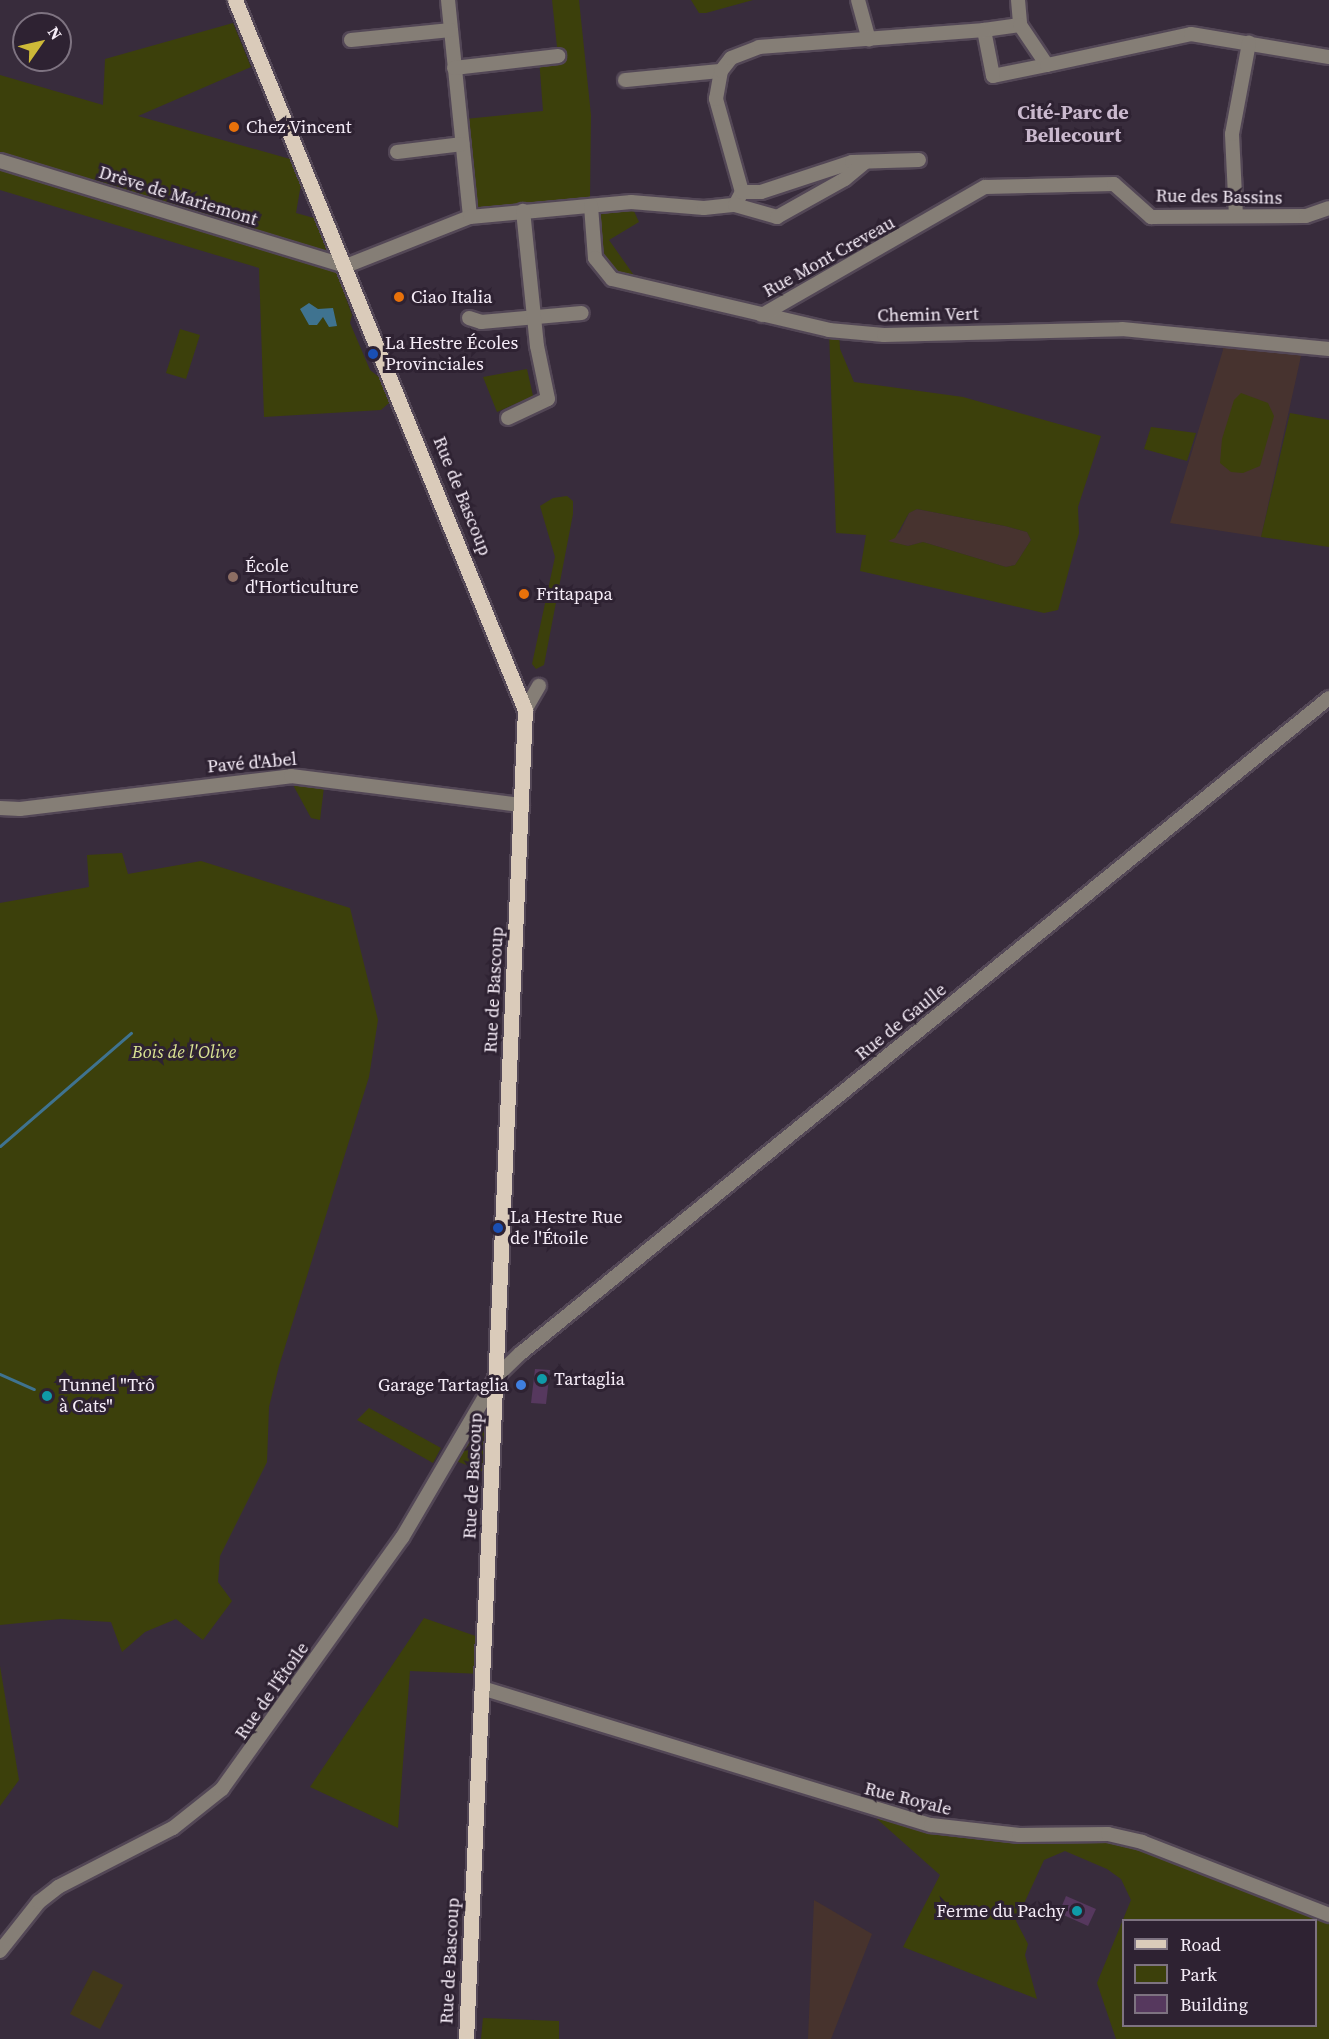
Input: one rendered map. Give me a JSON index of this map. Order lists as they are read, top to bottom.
{
  "streets": {
    "main road": ["Rue de Bascoup"],
    "street": [
      "Drève de Mariemont",
      "Rue des Bassins",
      "Rue Mont Creveau",
      "Chemin Vert",
      "Pavé d'Abel",
      "Rue de Gaulle",
      "Rue de l'Étoile",
      "Rue Royale"
    ]
  },
  "crossings": [
    ["Drève de Mariemont", "Rue de Bascoup"],
    ["Rue des Bassins", "Rue Mont Creveau"],
    ["Rue Mont Creveau", "Chemin Vert"],
    ["Rue de Bascoup", "Pavé d'Abel"],
    ["Rue de Bascoup", "Rue de Gaulle"],
    ["Rue de Bascoup", "Rue de l'Étoile"],
    ["Rue de Bascoup", "Rue Royale"],
    ["Rue de Gaulle", "Rue de l'Étoile"]
  ],
  "districts": ["Cité-Parc de Bellecourt"],
  "parks": ["Bois de l'Olive"],
  "places": [
    "Chez Vincent",
    "Ciao Italia",
    "La Hestre Écoles Provinciales",
    "École d'Horticulture",
    "Fritapapa",
    "La Hestre Rue de l'Étoile",
    "Tartaglia",
    "Garage Tartaglia",
    "Tunnel \"Trô à Cats\"",
    "Ferme du Pachy"
  ],
  "legend": ["Road", "Park", "Building"],
  "north": "top right"
}
